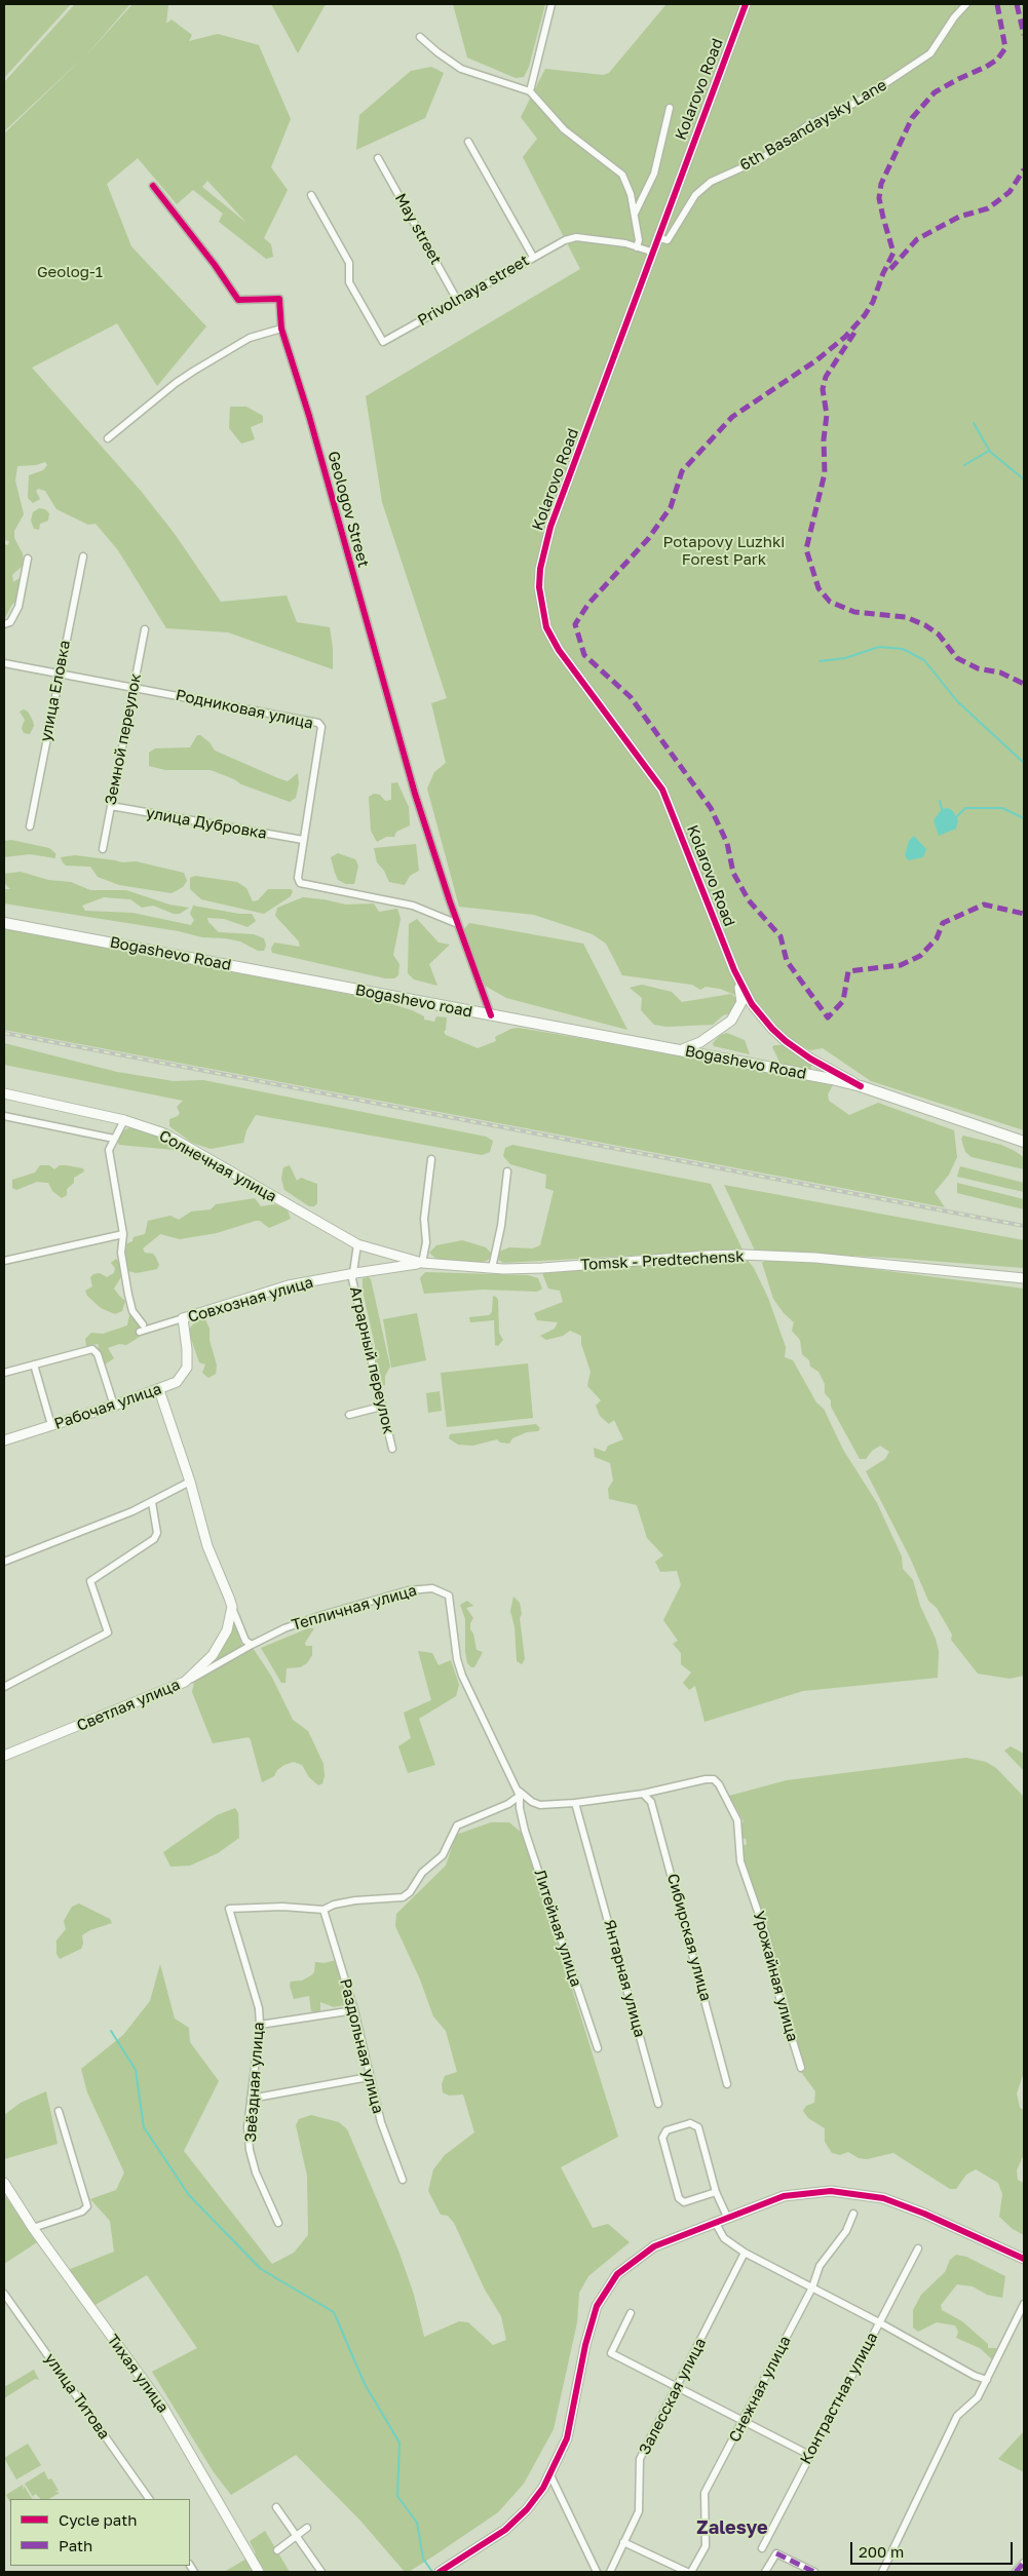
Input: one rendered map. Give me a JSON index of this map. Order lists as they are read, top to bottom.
{
  "streets": {
    "main road": ["Bogashevo Road", "Bogashevo road"],
    "street": [
      "Kolarovo Road",
      "6th Basandaysky Lane",
      "May street",
      "Privolnaya street",
      "Geologov Street",
      "улица Еловка",
      "Родниковая улица",
      "Земной переулок",
      "улица Дубровка",
      "Солнечная улица",
      "Tomsk - Predtechensk",
      "Совхозная улица",
      "Аграрный переулок",
      "Рабочая улица",
      "Тепличная улица",
      "Светлая улица",
      "Литейная улица",
      "Сибирская улица",
      "Урожайная улица",
      "Янтарная улица",
      "Раздольная улица",
      "Звёздная улица",
      "Тихая улица",
      "Снежная улица",
      "улица Титова",
      "Залесская улица",
      "Контрастная улица"
    ]
  },
  "crossings": [
    ["Kolarovo Road", "6th Basandaysky Lane"],
    ["Kolarovo Road", "Privolnaya street"],
    ["May street", "Privolnaya street"],
    ["Geologov Street", "Родниковая улица"],
    ["Geologov Street", "Bogashevo Road"],
    ["Geologov Street", "Bogashevo road"],
    ["улица Еловка", "Родниковая улица"],
    ["Родниковая улица", "Земной переулок"],
    ["Родниковая улица", "улица Дубровка"],
    ["Земной переулок", "улица Дубровка"],
    ["Bogashevo Road", "Bogashevo road"],
    ["Солнечная улица", "Tomsk - Predtechensk"],
    ["Солнечная улица", "Совхозная улица"],
    ["Солнечная улица", "Аграрный переулок"],
    ["Tomsk - Predtechensk", "Совхозная улица"],
    ["Совхозная улица", "Аграрный переулок"],
    ["Совхозная улица", "Рабочая улица"],
    ["Тепличная улица", "Светлая улица"],
    ["Сибирская улица", "Урожайная улица"],
    ["Раздольная улица", "Звёздная улица"]
  ],
  "districts": ["Zalesye"],
  "parks": ["Geolog-1", "Potapovy Luzhki Forest Park"],
  "legend": ["Cycle path", "Path"],
  "scale_bar": "200 m"
}
